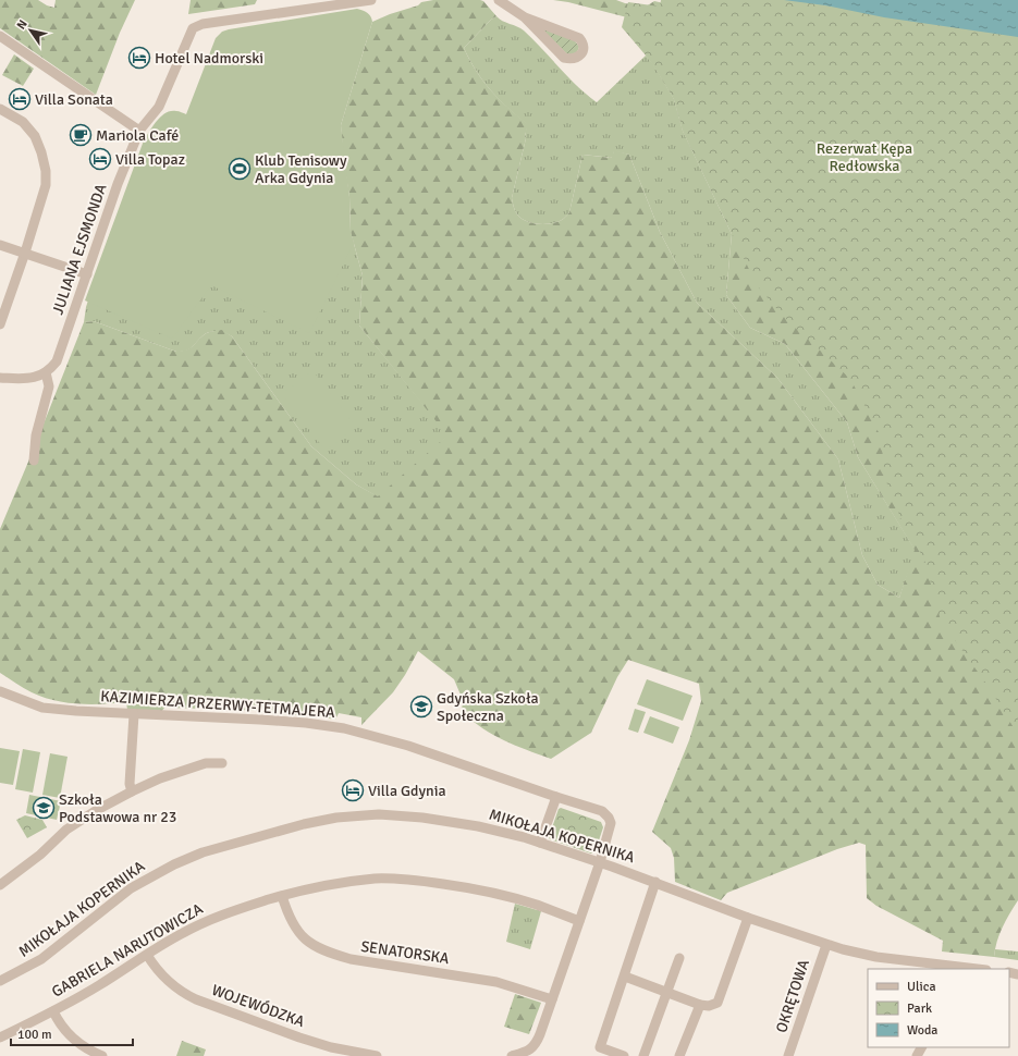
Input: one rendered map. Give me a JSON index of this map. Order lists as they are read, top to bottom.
{
  "streets": {
    "street": [
      "JULIANA EJSMONDA",
      "KAZIMIERZA PRZERWY-TETMAJERA",
      "MIKOŁAJA KOPERNIKA",
      "GABRIELA NARUTOWICZA",
      "SENATORSKA",
      "OKRĘTOWA",
      "WOJEWÓDZKA"
    ]
  },
  "crossings": [
    ["KAZIMIERZA PRZERWY-TETMAJERA", "MIKOŁAJA KOPERNIKA"],
    ["MIKOŁAJA KOPERNIKA", "OKRĘTOWA"],
    ["GABRIELA NARUTOWICZA", "SENATORSKA"],
    ["GABRIELA NARUTOWICZA", "WOJEWÓDZKA"]
  ],
  "parks": ["Rezerwat Kępa Redłowska"],
  "places": {
    "hotel": [
      "Hotel Nadmorski",
      "Villa Sonata",
      "Villa Topaz",
      "Villa Gdynia"
    ],
    "cafe": ["Mariola Café"],
    "sports": ["Klub Tenisowy Arka Gdynia"],
    "school or university": ["Gdyńska Szkoła Społeczna", "Szkoła Podstawowa nr 23"]
  },
  "legend": ["Ulica", "Park", "Woda"],
  "scale_bar": "100 m",
  "north": "top left"
}
